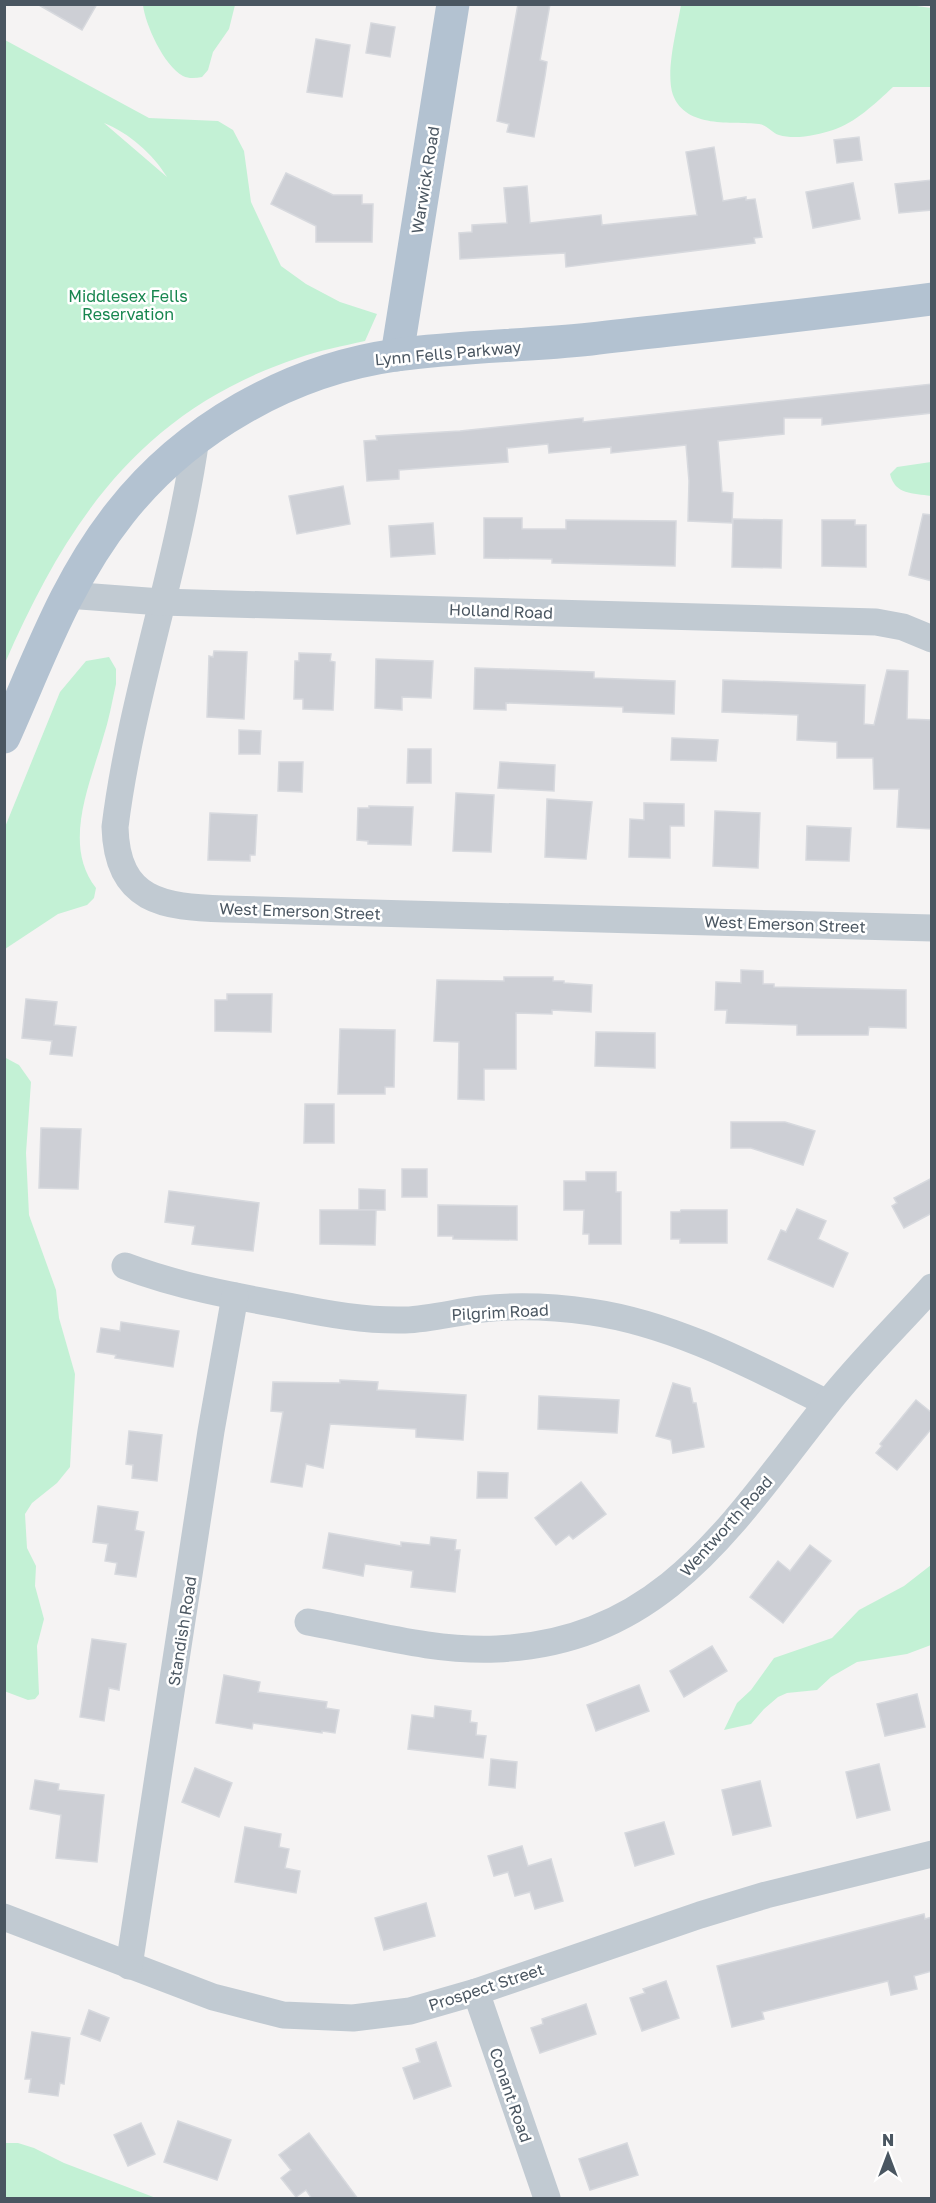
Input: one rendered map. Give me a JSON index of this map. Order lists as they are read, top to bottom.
{
  "streets": {
    "main road": ["Warwick Road", "Lynn Fells Parkway"],
    "street": [
      "Holland Road",
      "West Emerson Street",
      "Pilgrim Road",
      "Wentworth Road",
      "Standish Road",
      "Prospect Street",
      "Conant Road"
    ]
  },
  "crossings": [
    ["Warwick Road", "Lynn Fells Parkway"],
    ["Lynn Fells Parkway", "Holland Road"],
    ["Lynn Fells Parkway", "West Emerson Street"],
    ["Holland Road", "West Emerson Street"],
    ["Pilgrim Road", "Wentworth Road"],
    ["Pilgrim Road", "Standish Road"],
    ["Standish Road", "Prospect Street"],
    ["Prospect Street", "Conant Road"]
  ],
  "parks": ["Middlesex Fells Reservation"],
  "north": "top"
}
